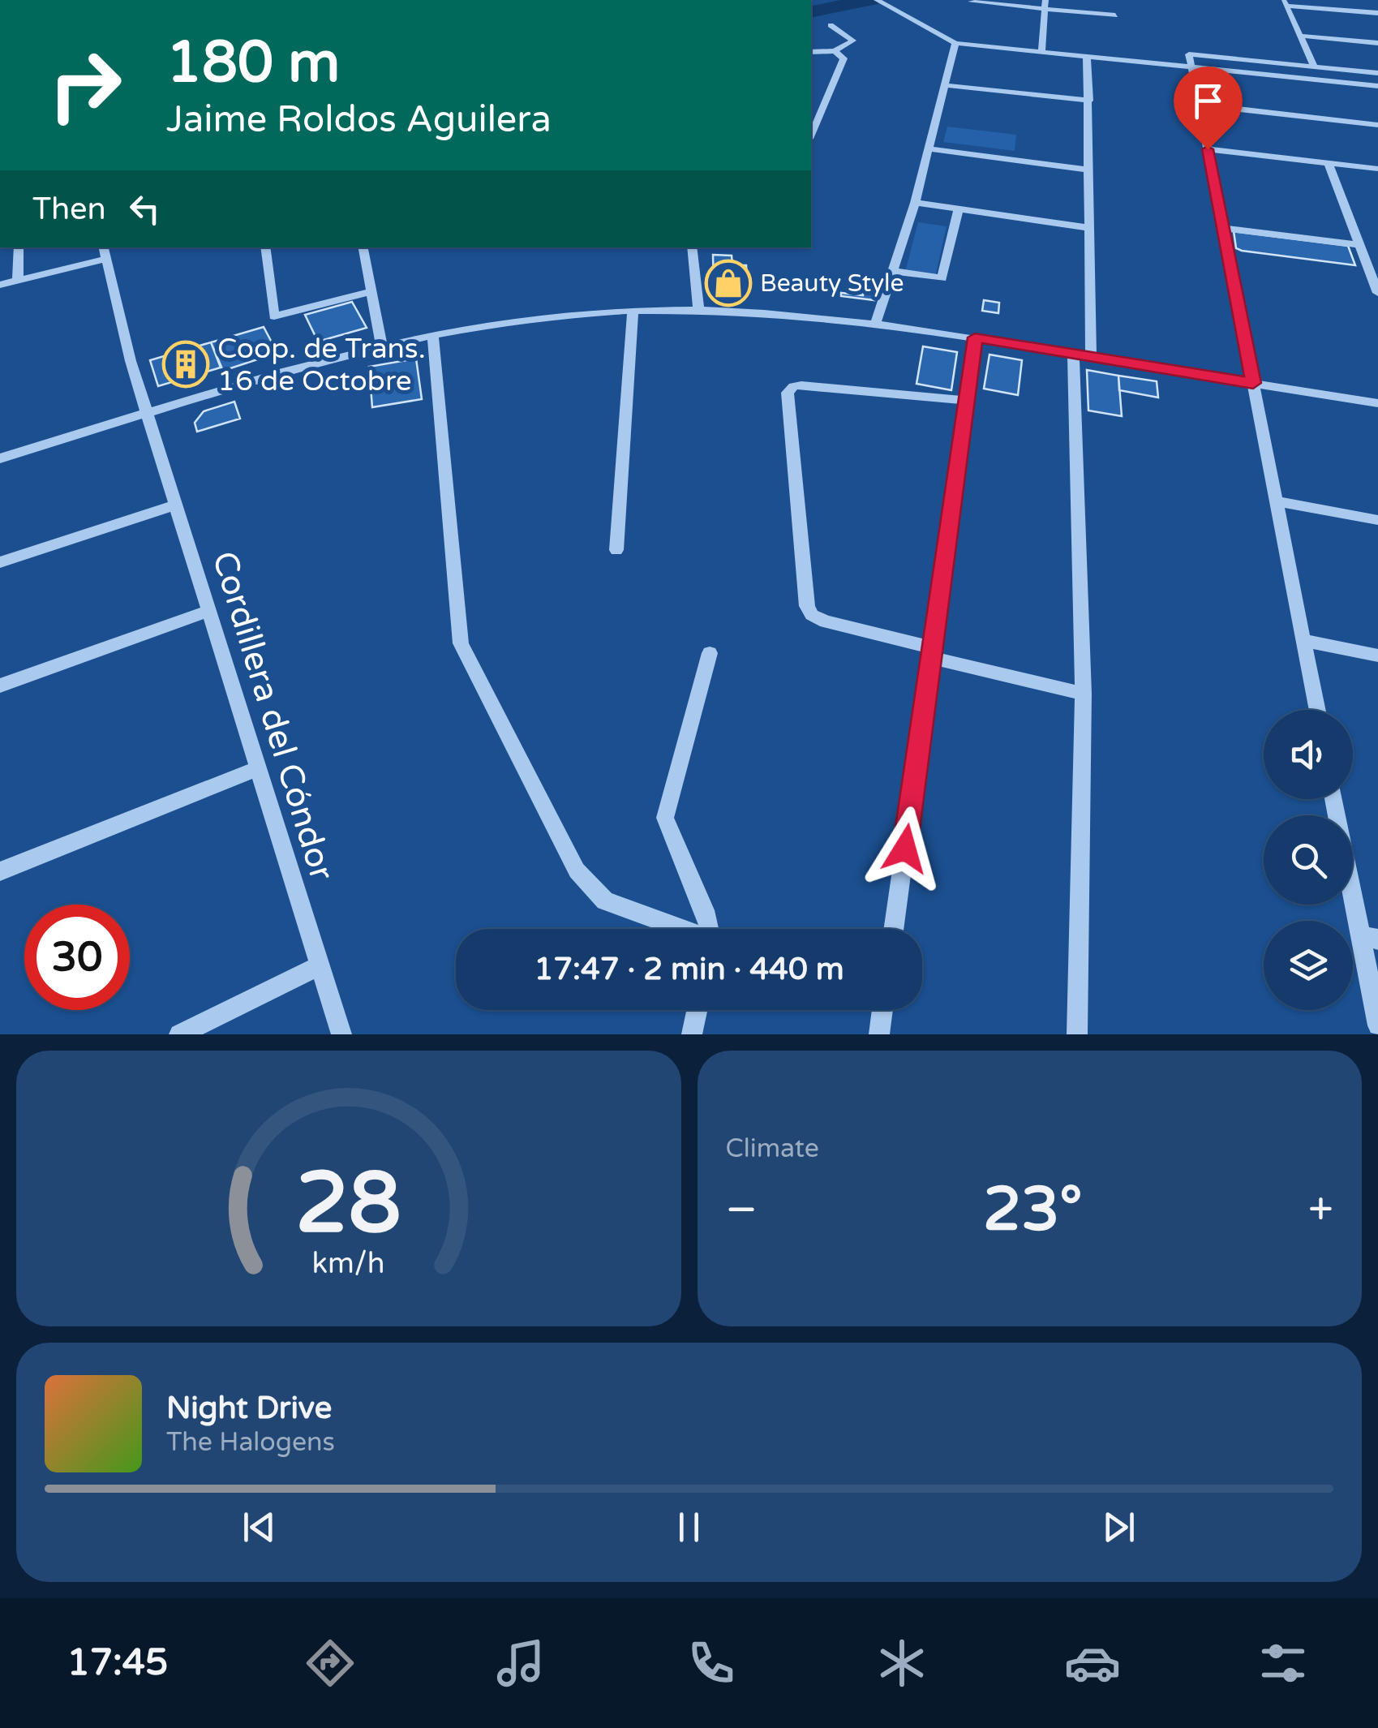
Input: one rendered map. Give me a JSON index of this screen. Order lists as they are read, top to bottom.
{
  "streets": {
    "street": ["Cordillera del Cóndor"]
  },
  "places": {
    "shop": ["Beauty Style"],
    "building": ["Coop. de Trans. 16 de Octobre"]
  },
  "page": {
    "turn": ["180 m", "Jaime Roldos Aguilera"],
    "then": "Then",
    "limit": "30",
    "trip": "17:47 · 2 min · 440 m",
    "tile": "Climate",
    "heat": ["−", "23°", "+"],
    "song": ["Night Drive", "The Halogens"],
    "tabs": "17:45",
    "gauge": ["28", "km/h"]
  }
}
